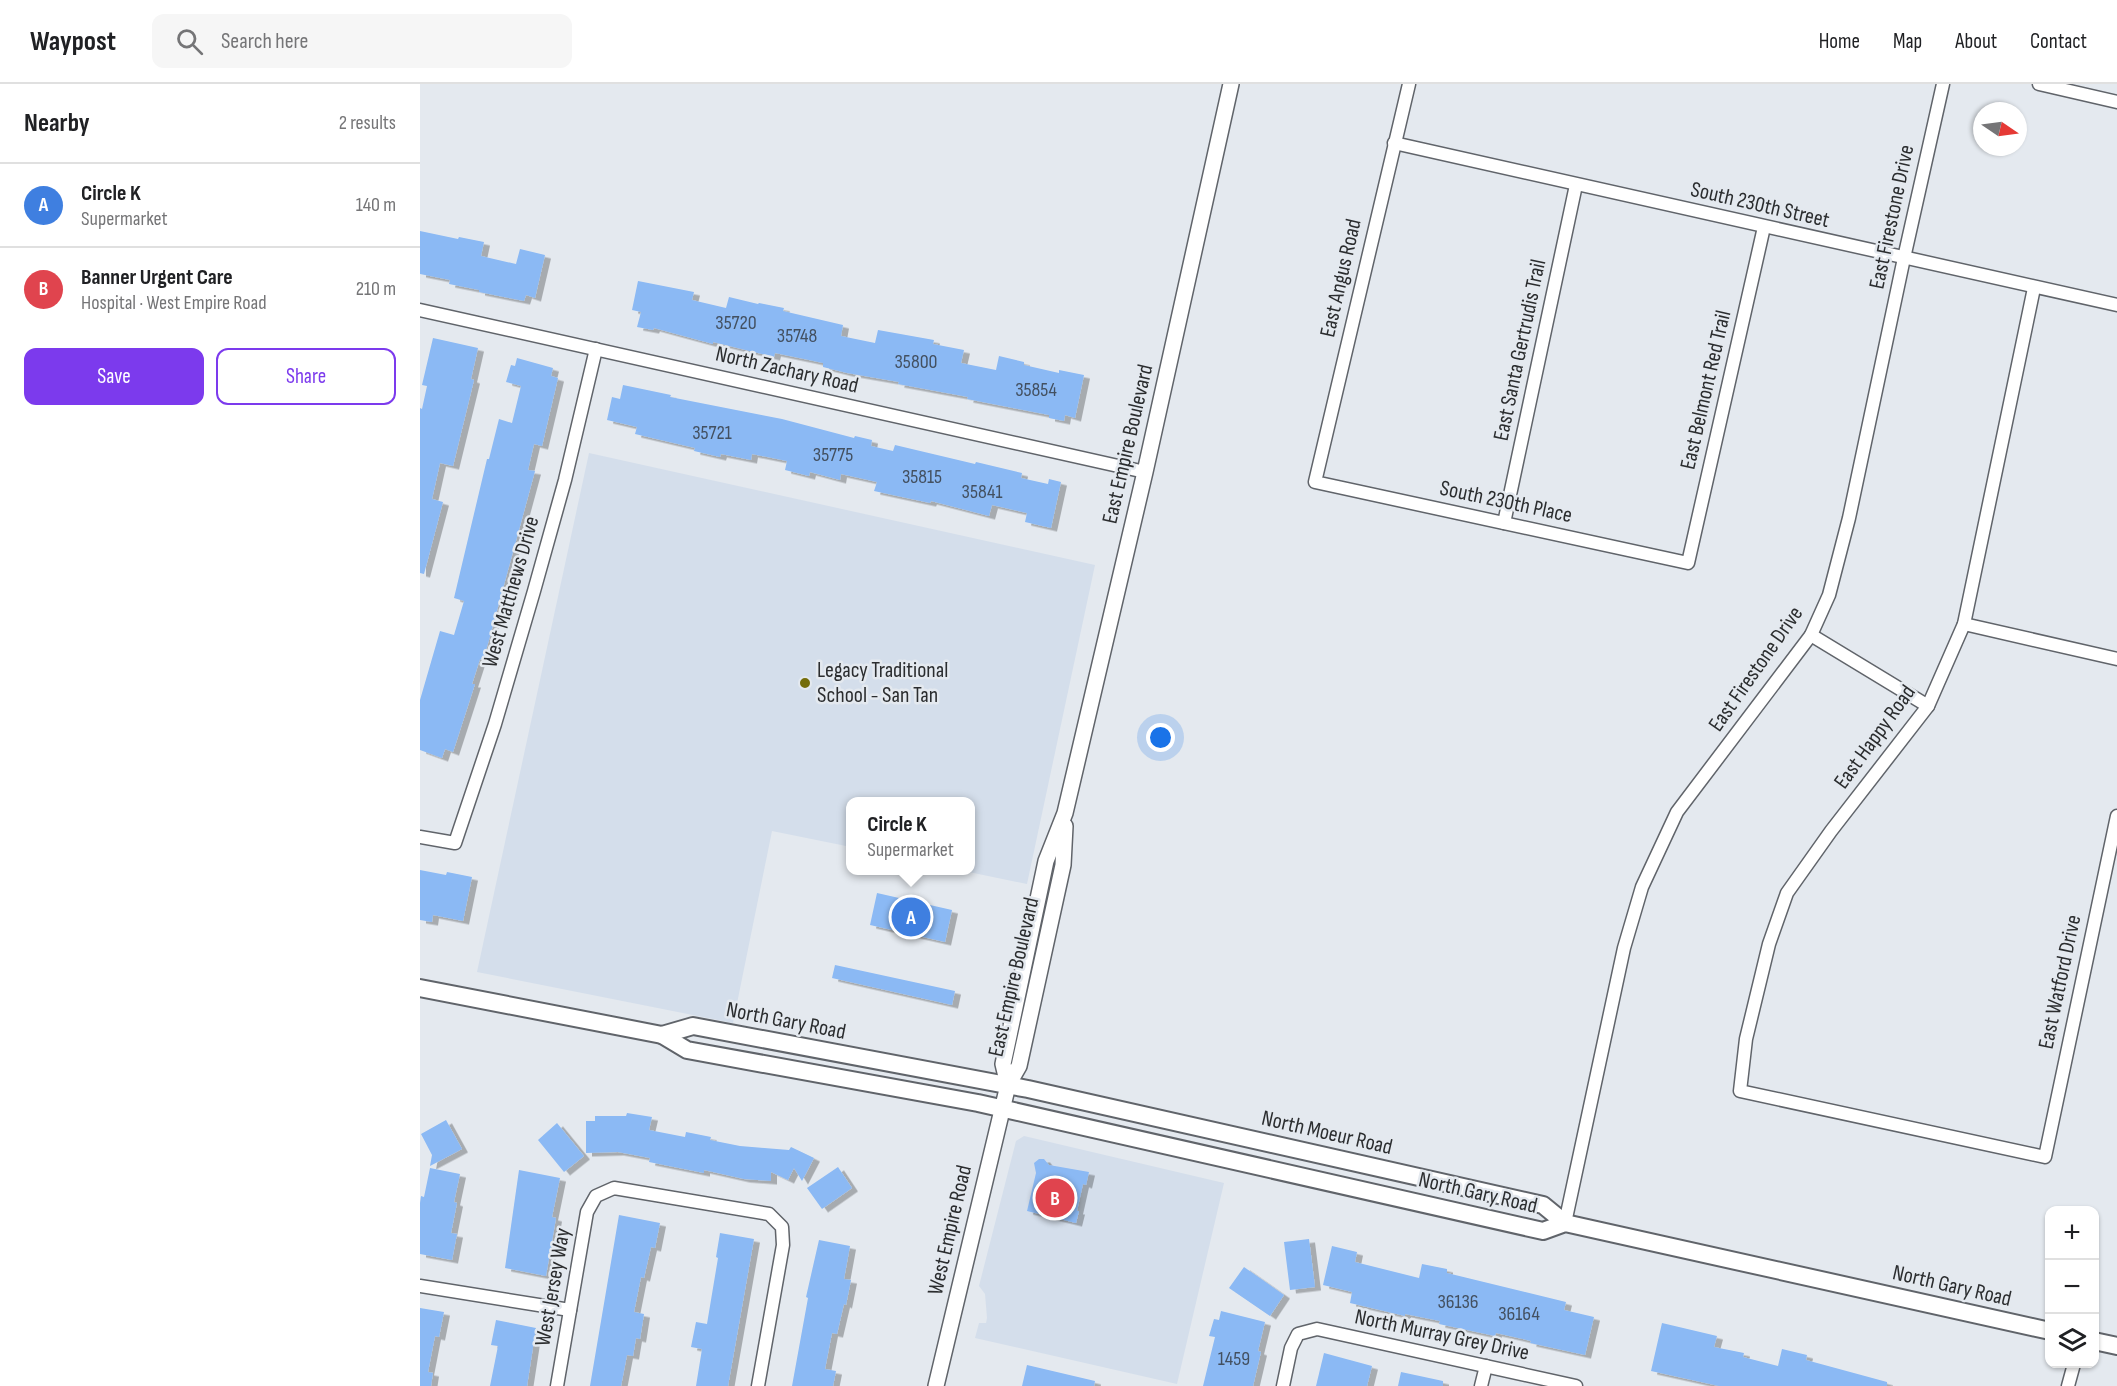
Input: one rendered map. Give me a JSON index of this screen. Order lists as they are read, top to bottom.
{
  "streets": {
    "main road": ["North Gary Road", "North Moeur Road"],
    "street": [
      "South 230th Street",
      "East Firestone Drive",
      "East Angus Road",
      "East Santa Gertrudis Trail",
      "North Zachary Road",
      "East Belmont Red Trail",
      "East Empire Boulevard",
      "South 230th Place",
      "West Matthews Drive",
      "East Happy Road",
      "East Watford Drive",
      "West Empire Road",
      "West Jersey Way",
      "North Murray Grey Drive"
    ]
  },
  "crossings": [
    ["South 230th Street", "East Firestone Drive"],
    ["South 230th Street", "East Angus Road"],
    ["South 230th Street", "East Santa Gertrudis Trail"],
    ["South 230th Street", "East Belmont Red Trail"],
    ["South 230th Street", "East Happy Road"],
    ["East Firestone Drive", "North Gary Road"],
    ["East Firestone Drive", "North Moeur Road"],
    ["East Angus Road", "South 230th Place"],
    ["East Santa Gertrudis Trail", "South 230th Place"],
    ["North Zachary Road", "East Empire Boulevard"],
    ["North Zachary Road", "West Matthews Drive"],
    ["East Belmont Red Trail", "South 230th Place"],
    ["East Empire Boulevard", "North Gary Road"],
    ["East Empire Boulevard", "West Empire Road"],
    ["East Happy Road", "East Watford Drive"],
    ["North Gary Road", "North Moeur Road"],
    ["North Gary Road", "West Empire Road"]
  ],
  "places": ["Legacy Traditional School - San Tan"],
  "house_numbers": [
    "35720",
    "35748",
    "35800",
    "35854",
    "35721",
    "35775",
    "35815",
    "35841",
    "36136",
    "36164",
    "1459"
  ],
  "north": "right",
  "page": {
    "header": "Waypost",
    "search": "Search here",
    "nav": [
      "Home",
      "Map",
      "About",
      "Contact"
    ],
    "heading": ["Nearby", "2 results"],
    "list": [
      {
        "mark": "A",
        "name": "Circle K",
        "note": "Supermarket",
        "value": "140 m"
      },
      {
        "mark": "B",
        "name": "Banner Urgent Care",
        "note": "Hospital · West Empire Road",
        "value": "210 m"
      }
    ],
    "buttons": ["Save", "Share"],
    "popup": ["Circle K", "Supermarket"],
    "pins": ["A", "B"],
    "map_buttons": ["+", "−"]
  }
}
